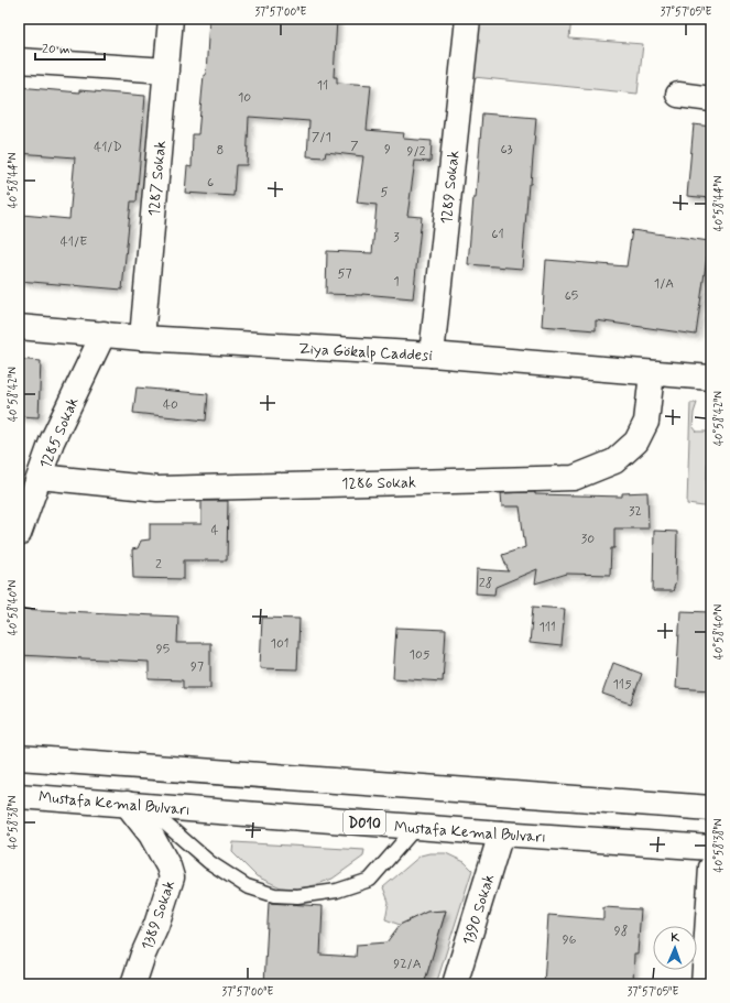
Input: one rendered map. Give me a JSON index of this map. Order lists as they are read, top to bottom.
{
  "streets": {
    "main road": [
      "1287 Sokak",
      "1289 Sokak",
      "Ziya Gökalp Caddesi",
      "1285 Sokak",
      "1286 Sokak",
      "Mustafa Kemal Bulvarı",
      "D010",
      "1390 Sokak",
      "1389 Sokak"
    ]
  },
  "crossings": [
    ["1287 Sokak", "Ziya Gökalp Caddesi"],
    ["1289 Sokak", "Ziya Gökalp Caddesi"],
    ["Ziya Gökalp Caddesi", "1285 Sokak"],
    ["Ziya Gökalp Caddesi", "1286 Sokak"],
    ["1285 Sokak", "1286 Sokak"],
    ["Mustafa Kemal Bulvarı", "1390 Sokak"],
    ["Mustafa Kemal Bulvarı", "1389 Sokak"]
  ],
  "house_numbers": [
    "11",
    "10",
    "7/1",
    "7",
    "41/D",
    "9",
    "63",
    "8",
    "9/2",
    "6",
    "5",
    "61",
    "3",
    "41/E",
    "57",
    "1",
    "1/A",
    "65",
    "40",
    "32",
    "4",
    "30",
    "2",
    "28",
    "111",
    "101",
    "95",
    "105",
    "97",
    "115",
    "98",
    "96",
    "92/A"
  ],
  "scale_bar": "20 m",
  "north": "top",
  "coordinates": [
    "37°57'00\"E",
    "37°57'05\"E",
    "40°58'44\"N",
    "40°58'42\"N",
    "40°58'40\"N",
    "40°58'38\"N"
  ]
}
